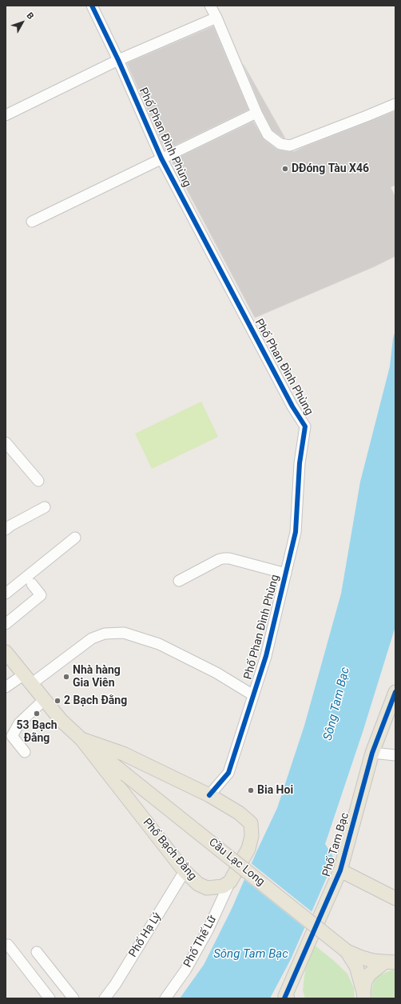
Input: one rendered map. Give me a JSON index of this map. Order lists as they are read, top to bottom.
{
  "streets": {
    "main road": ["Phố Tam Bạc", "Phố Bạch Đằng", "Cầu Lạc Long"],
    "street": ["Phố Phan Đình Phùng", "Phố Hạ Lý", "Phố Thế Lữ"]
  },
  "crossings": [
    ["Phố Phan Đình Phùng", "Phố Bạch Đằng"],
    ["Phố Bạch Đằng", "Cầu Lạc Long"],
    ["Phố Bạch Đằng", "Phố Hạ Lý"],
    ["Phố Bạch Đằng", "Phố Thế Lữ"]
  ],
  "water": ["Sông Tam Bạc"],
  "places": [
    "DĐóng Tàu X46",
    "Nhà hàng Gia Viên",
    "2 Bạch Đằng",
    "53 Bạch Đằng",
    "Bia Hoi"
  ],
  "north": "top right"
}
